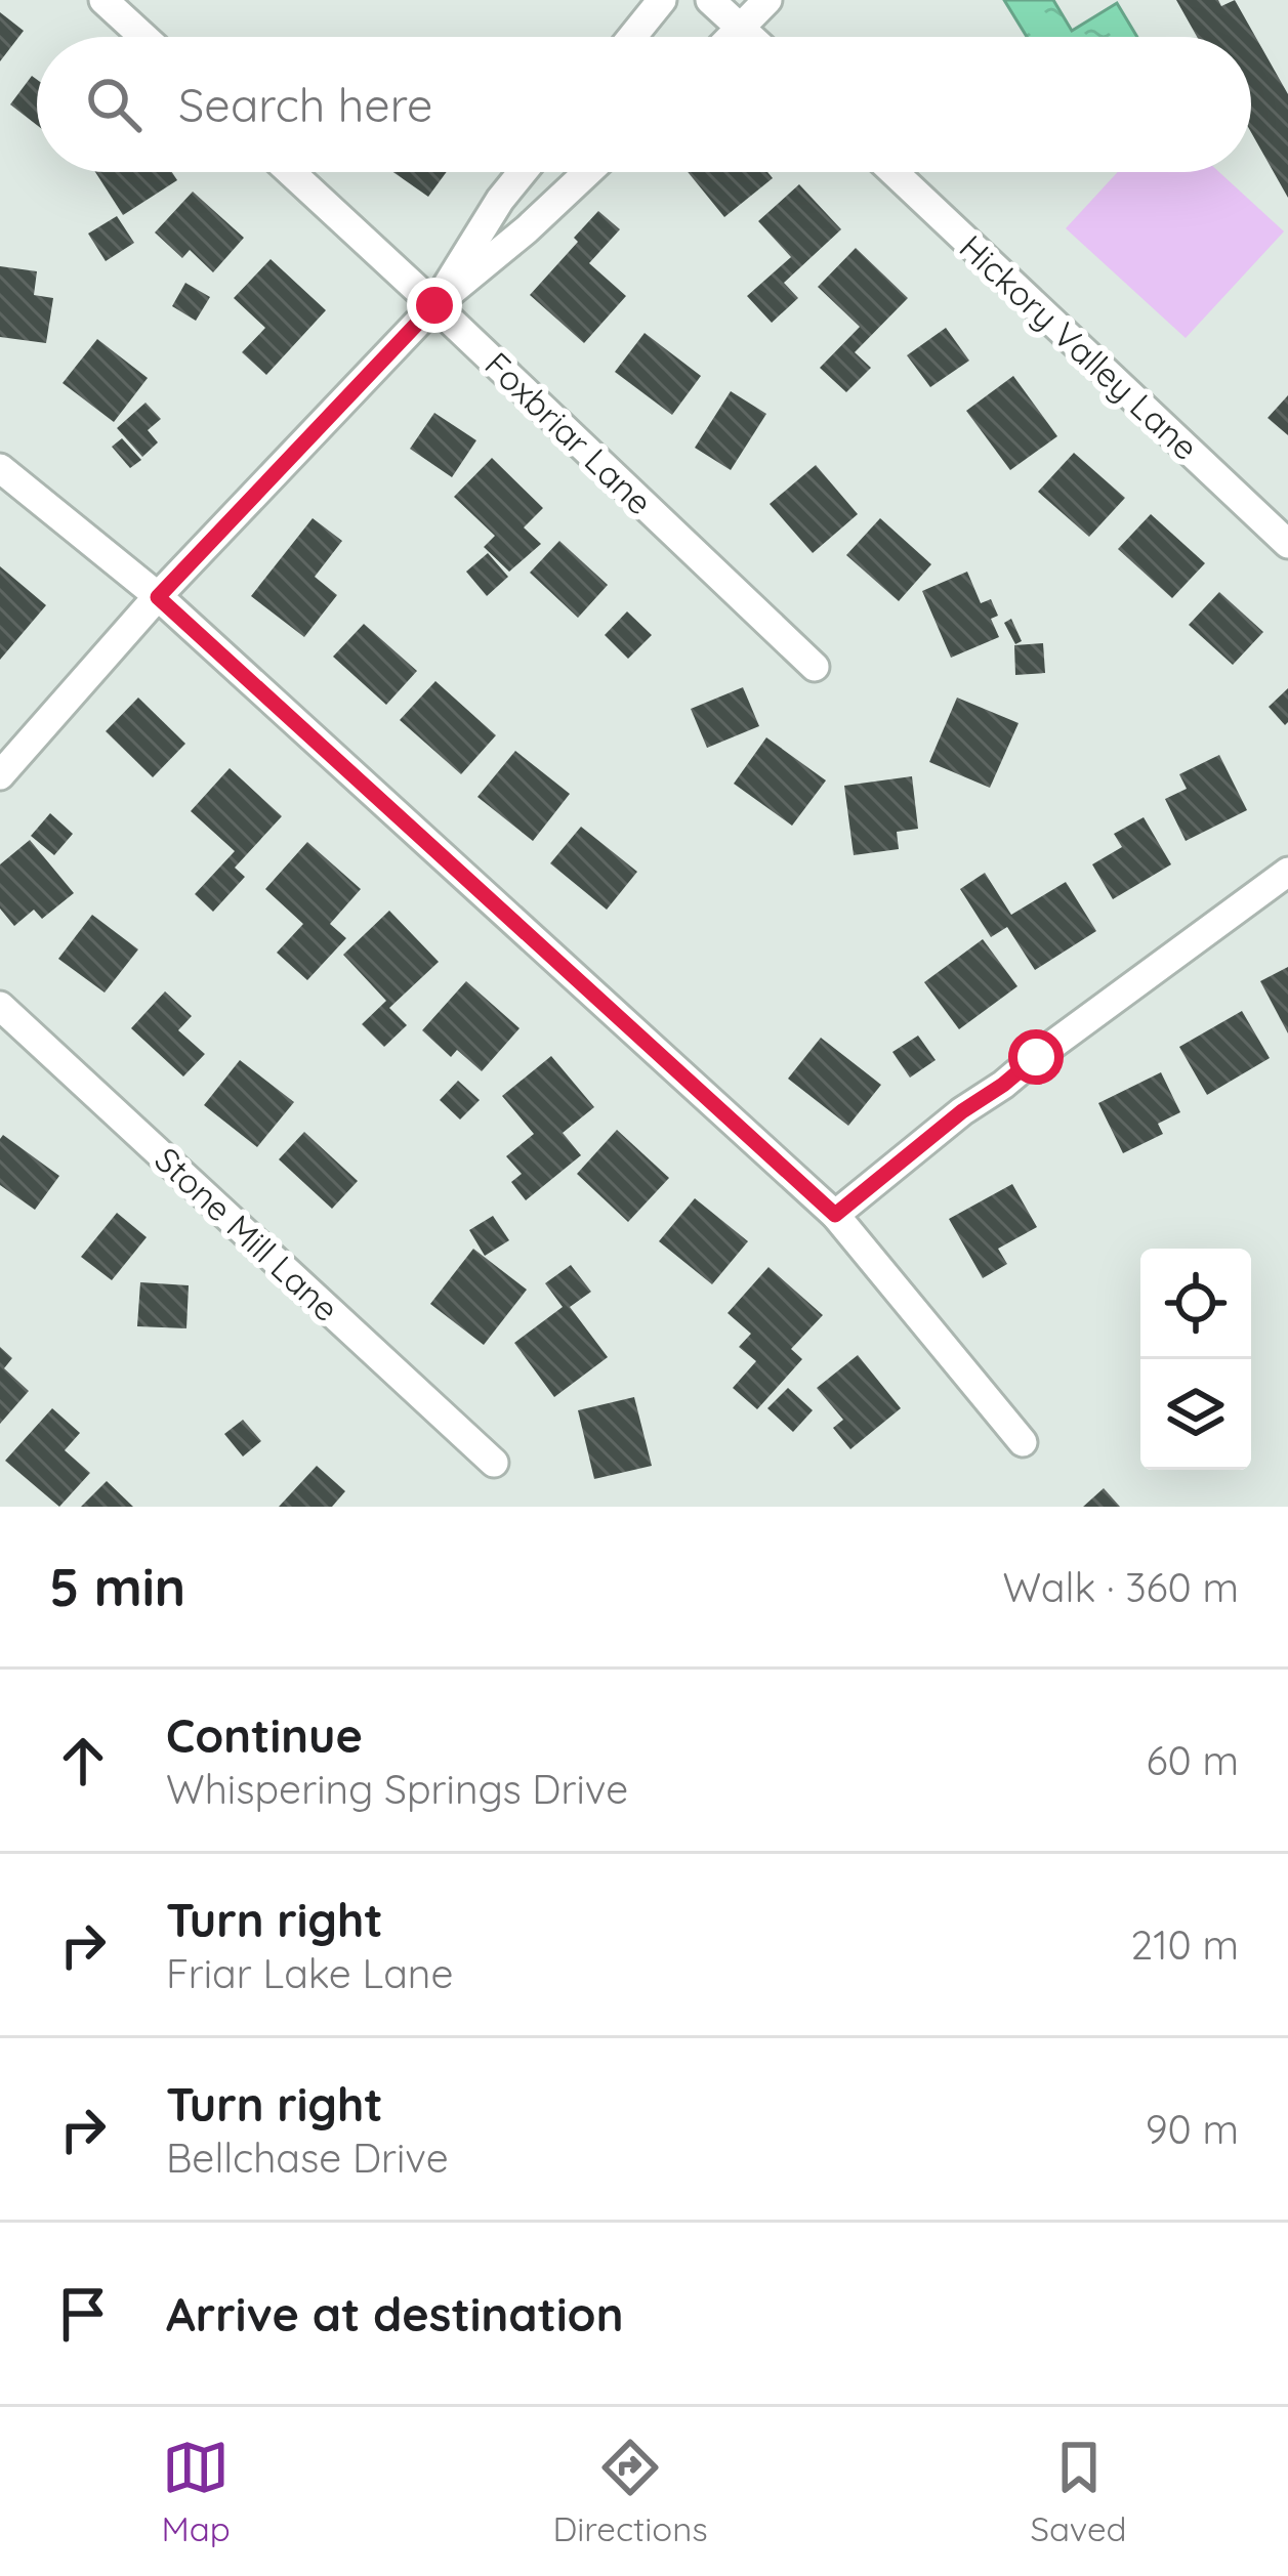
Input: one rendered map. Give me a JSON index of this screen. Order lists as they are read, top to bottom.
{
  "streets": {
    "street": ["Hickory Valley Lane", "Foxbriar Lane", "Stone Mill Lane"]
  },
  "page": {
    "search": "Search here",
    "heading": ["5 min", "Walk · 360 m"],
    "list": [
      ["Continue", "Whispering Springs Drive", "60 m"],
      ["Turn right", "Friar Lake Lane", "210 m"],
      ["Turn right", "Bellchase Drive", "90 m"],
      "Arrive at destination"
    ],
    "nav": ["Map", "Directions", "Saved"]
  }
}
